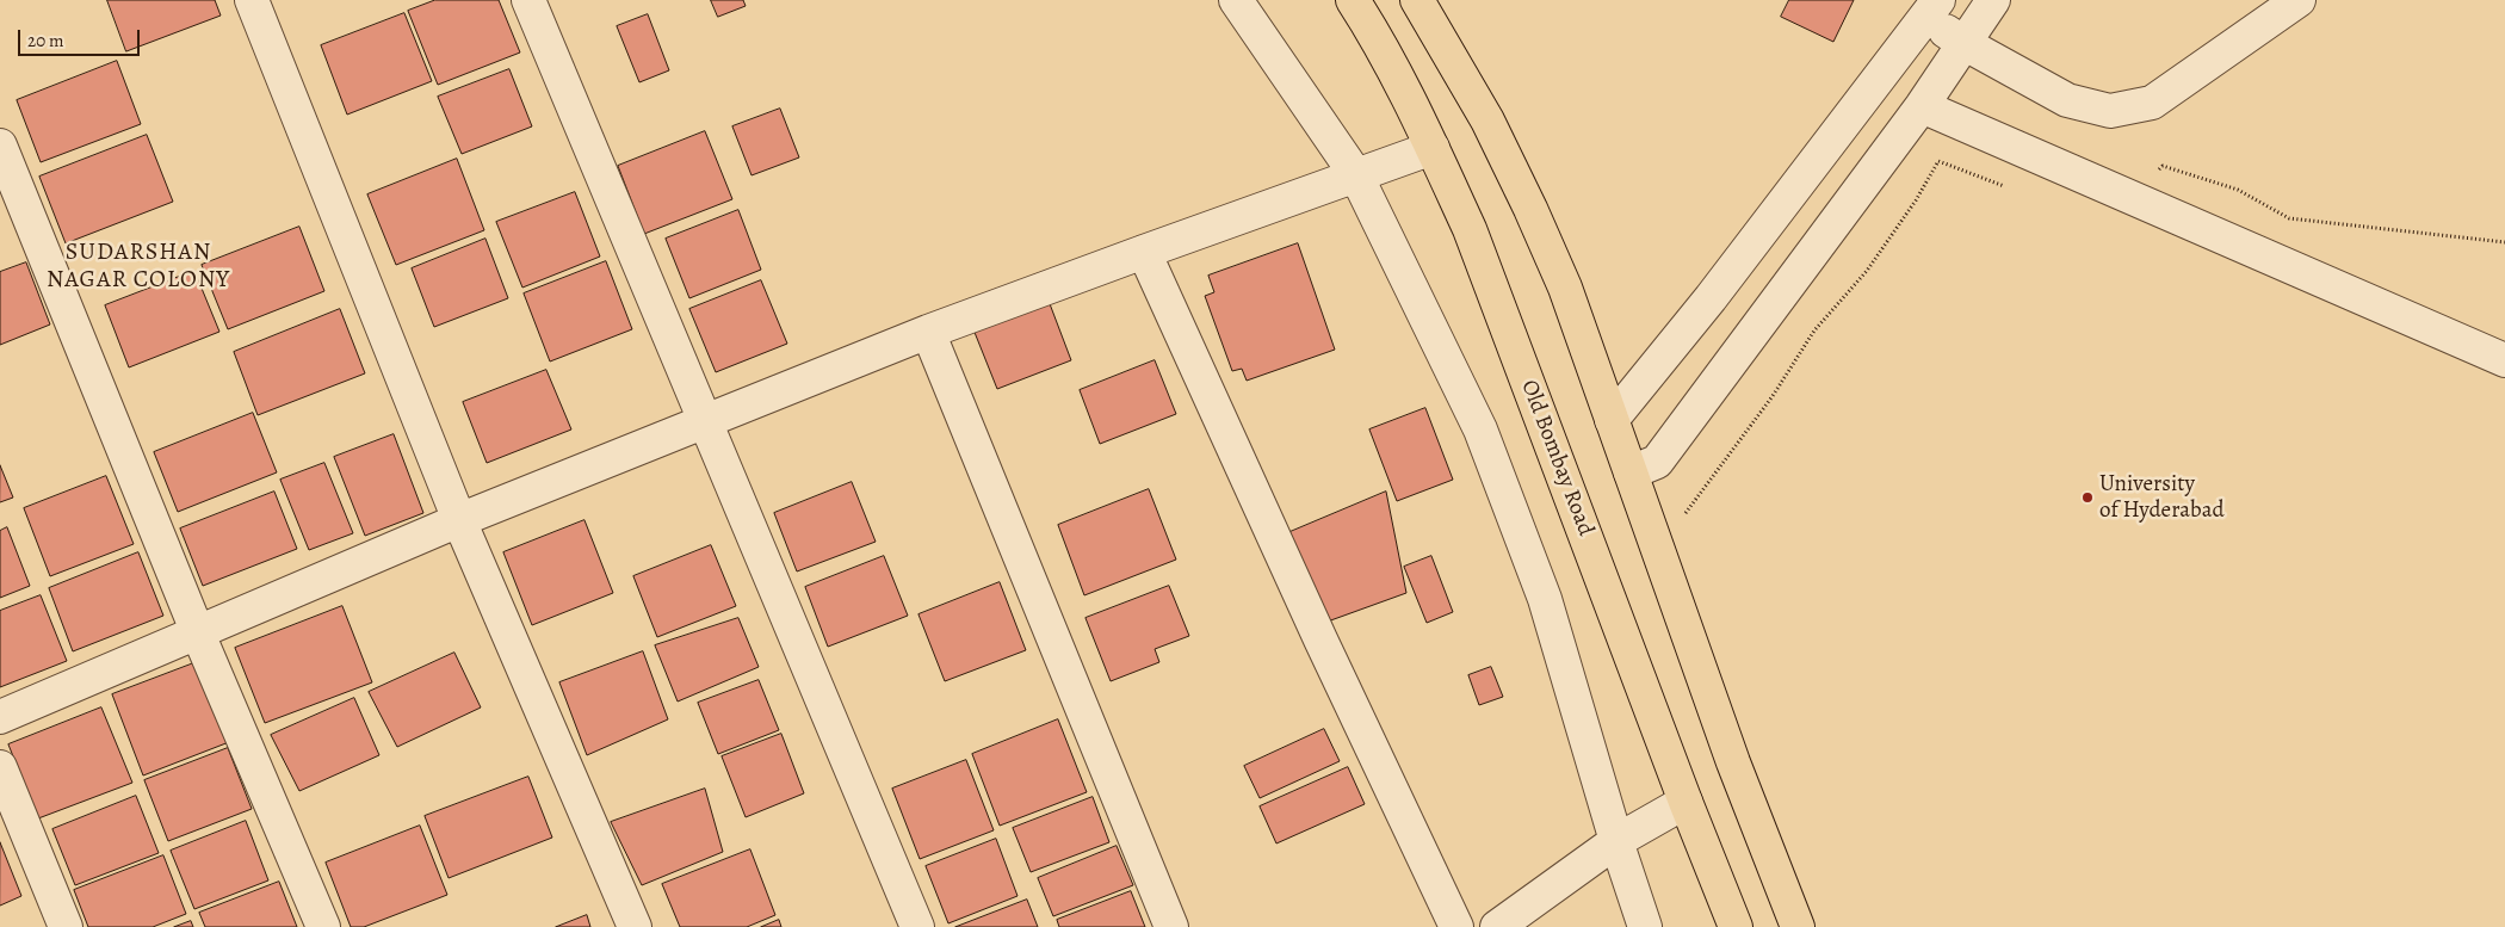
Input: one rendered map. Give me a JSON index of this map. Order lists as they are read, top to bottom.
{
  "streets": {
    "main road": ["Old Bombay Road"]
  },
  "districts": ["SUDARSHAN NAGAR COLONY"],
  "places": ["University of Hyderabad"],
  "scale_bar": "20 m"
}
